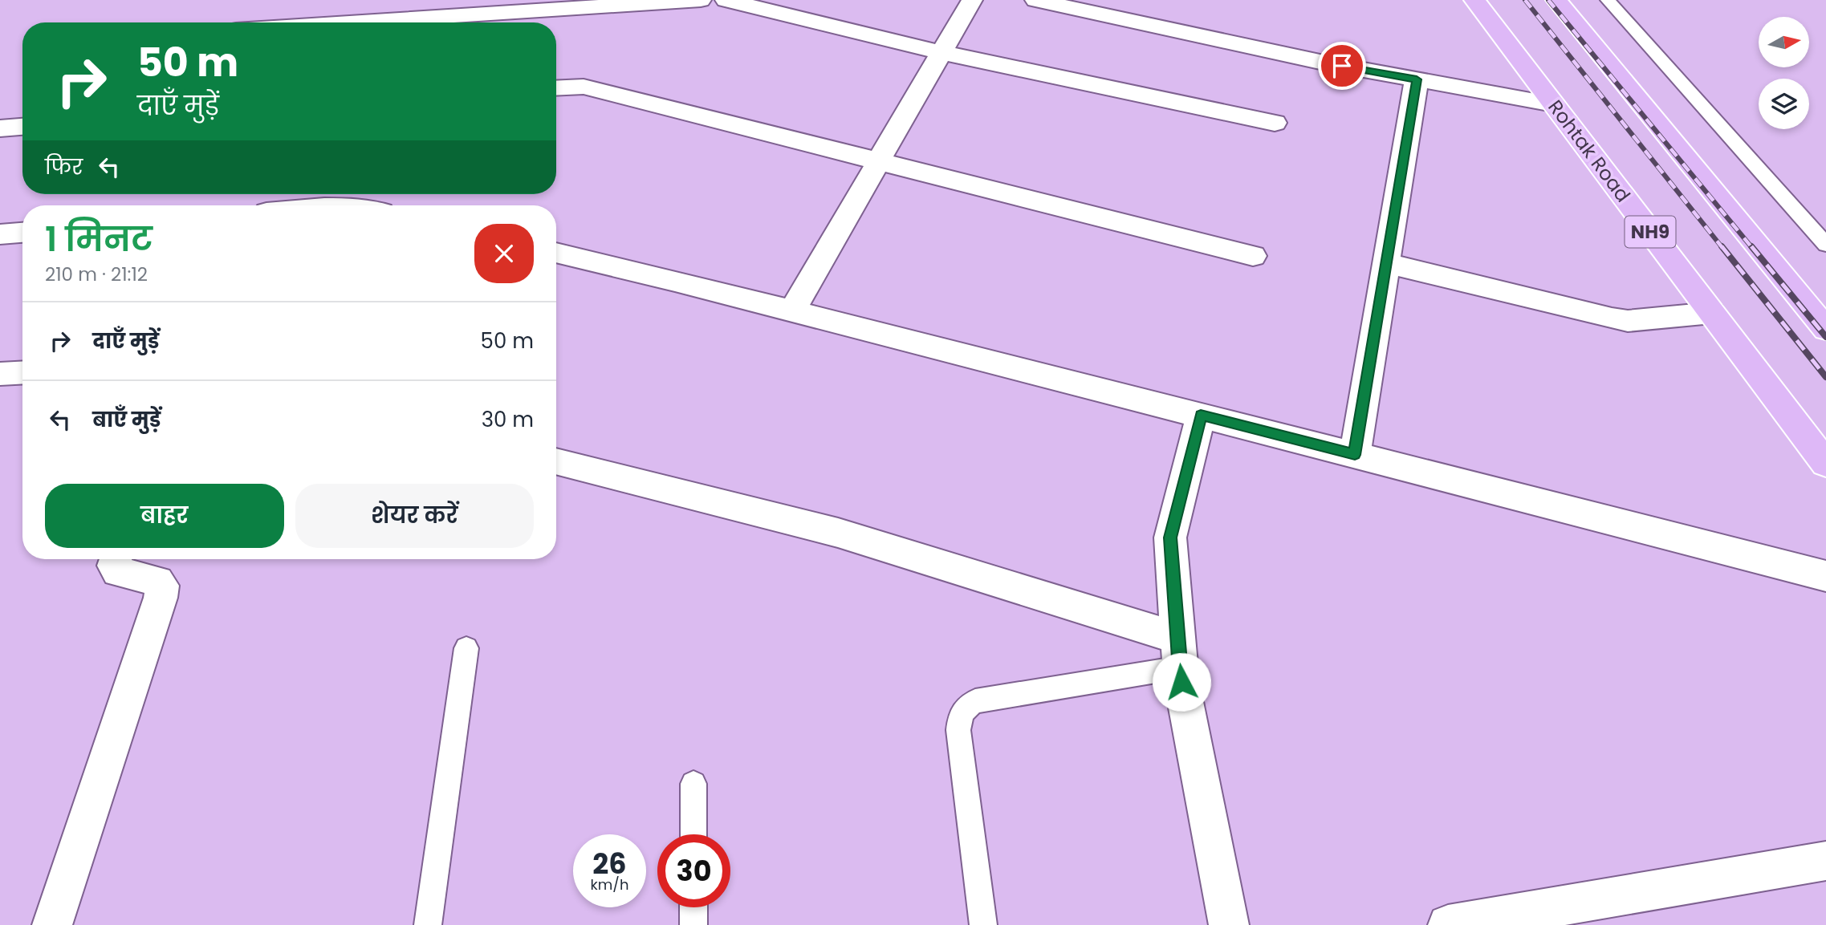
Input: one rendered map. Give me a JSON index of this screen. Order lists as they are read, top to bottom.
{
  "streets": {
    "highway": ["Rohtak Road", "NH9"]
  },
  "north": "right",
  "page": {
    "turn": ["50 m", "दाएँ मुड़ें"],
    "then": "फिर",
    "heading": ["1 मिनट", "210 m · 21:12"],
    "list": [
      {
        "name": "दाएँ मुड़ें",
        "value": "50 m"
      },
      {
        "name": "बाएँ मुड़ें",
        "value": "30 m"
      }
    ],
    "buttons": ["बाहर", "शेयर करें"],
    "speed": "26 km/h",
    "limit": "30"
  }
}
